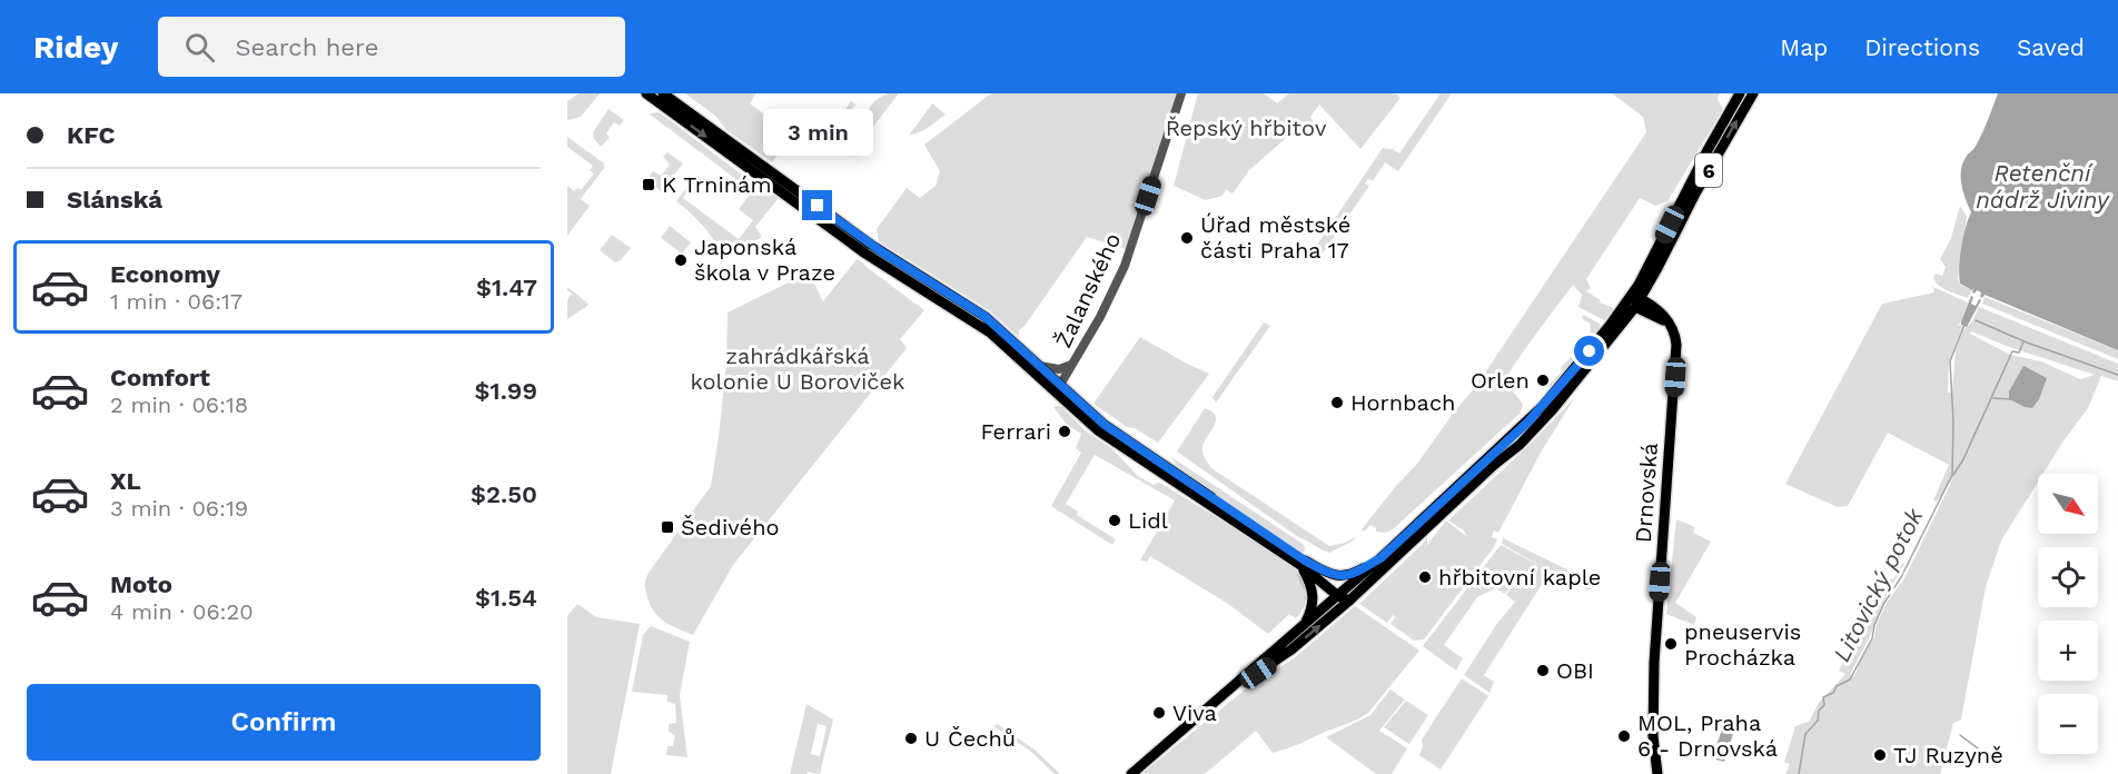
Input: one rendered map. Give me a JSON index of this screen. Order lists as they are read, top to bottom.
{
  "streets": {
    "main road": ["6", "Drnovská"],
    "street": ["Žalanského"]
  },
  "crossings": [
    ["6", "Drnovská"]
  ],
  "water": ["Retenční nádrž Jiviny", "Litovický potok"],
  "parks": ["Řepský hřbitov", "zahrádkářská kolonie U Boroviček"],
  "places": {
    "transit": ["K Trninám", "Šedivého"],
    "other": [
      "Úřad městské části Praha 17",
      "Japonská škola v Praze",
      "Orlen",
      "Hornbach",
      "Ferrari",
      "Lidl",
      "hřbitovní kaple",
      "pneuservis Procházka",
      "OBI",
      "Viva",
      "MOL, Praha 6 - Drnovská",
      "U Čechů",
      "TJ Ruzyně"
    ]
  },
  "north": "bottom right",
  "page": {
    "header": "Ridey",
    "search": "Search here",
    "nav": ["Map", "Directions", "Saved"],
    "banner": ["KFC", "Slánská"],
    "bubble": "3 min",
    "list": [
      {
        "name": "Economy",
        "note": "1 min · 06:17",
        "value": "$1.47"
      },
      {
        "name": "Comfort",
        "note": "2 min · 06:18",
        "value": "$1.99"
      },
      {
        "name": "XL",
        "note": "3 min · 06:19",
        "value": "$2.50"
      },
      {
        "name": "Moto",
        "note": "4 min · 06:20",
        "value": "$1.54"
      }
    ],
    "map_buttons": ["+", "−"],
    "buttons": "Confirm"
  }
}
